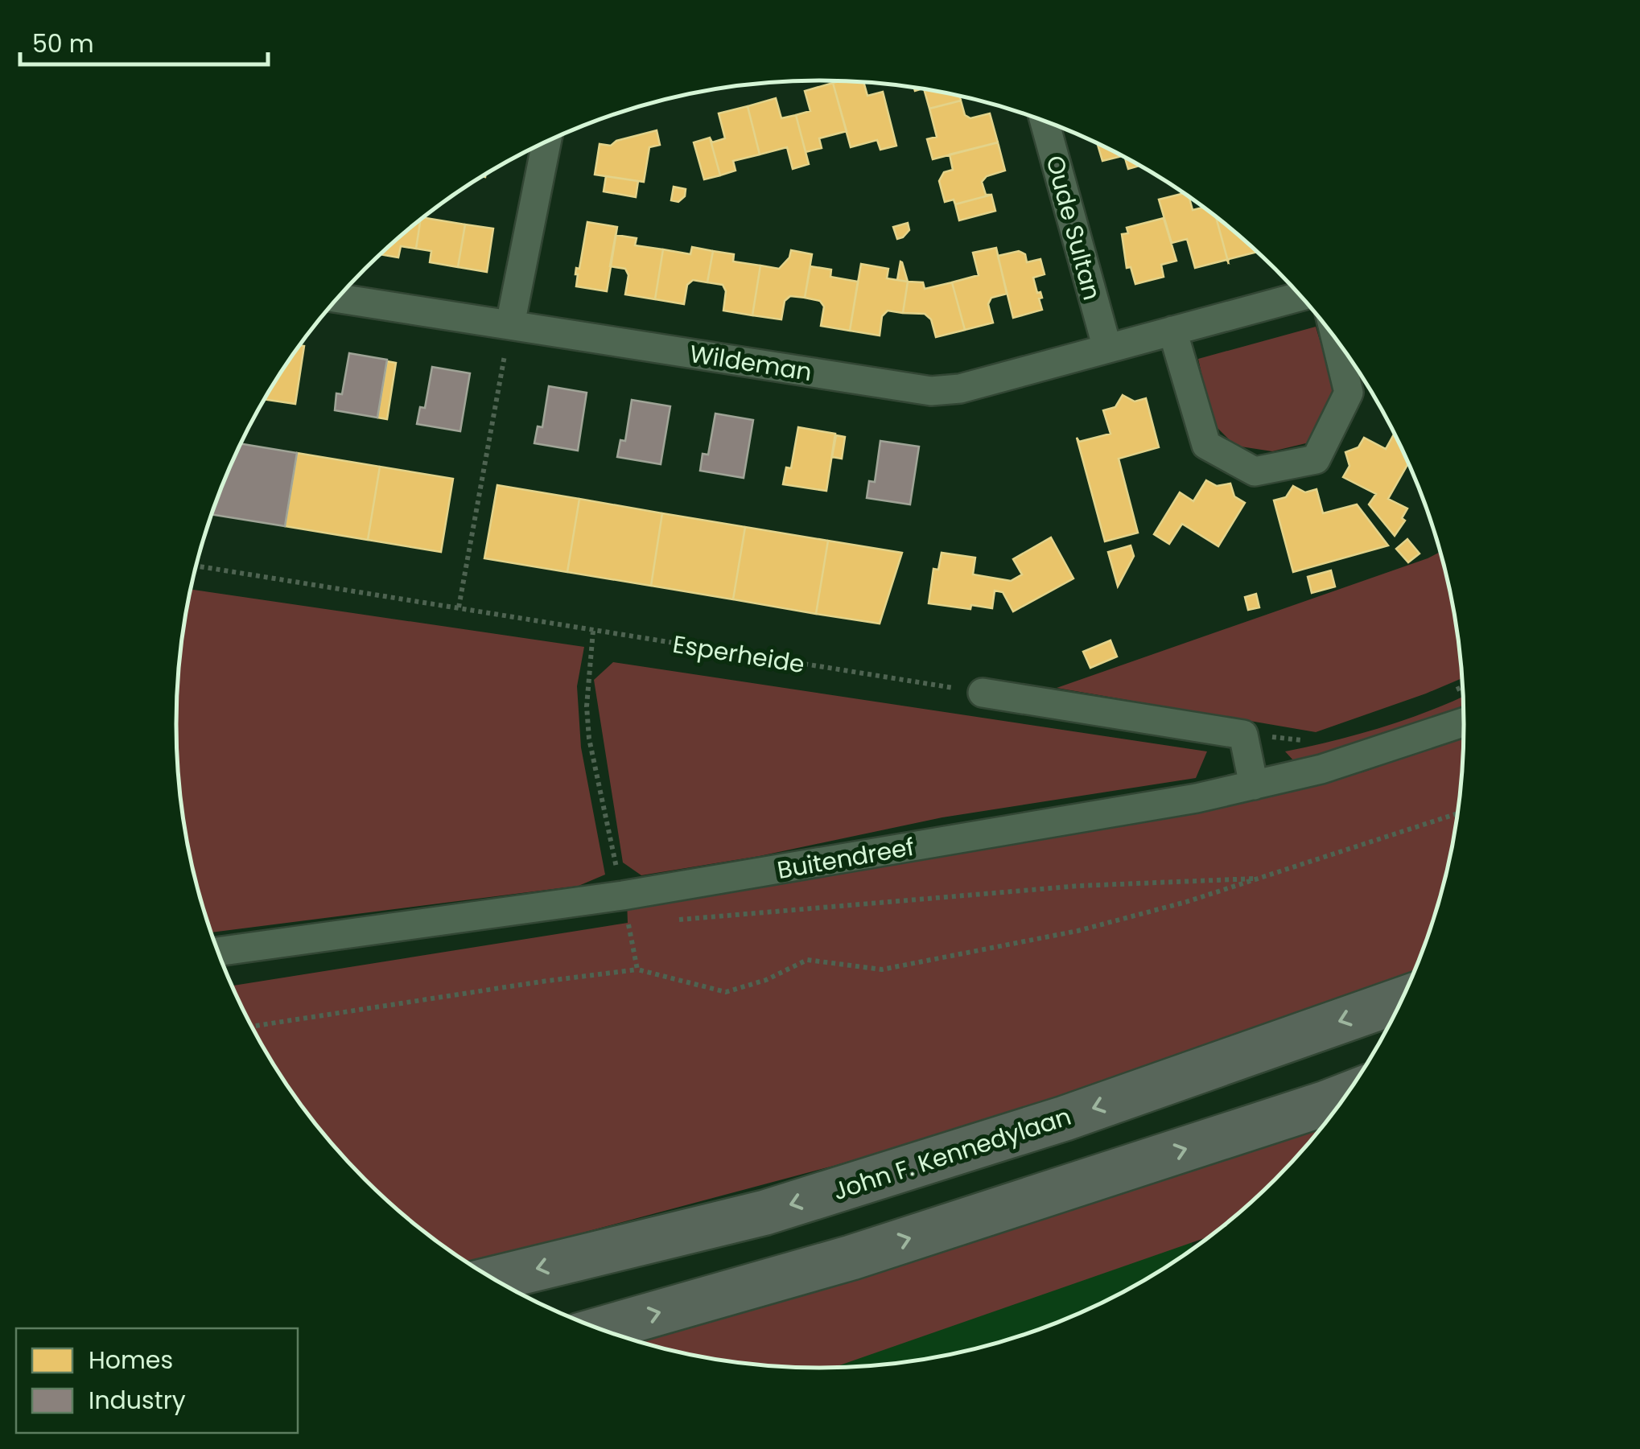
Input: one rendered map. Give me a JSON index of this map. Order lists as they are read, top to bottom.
{
  "streets": {
    "highway": ["John F. Kennedylaan"],
    "street": ["Oude Sultan", "Wildeman", "Buitendreef"],
    "path": ["Esperheide"]
  },
  "crossings": [
    ["Oude Sultan", "Wildeman"]
  ],
  "legend": ["Homes", "Industry"],
  "scale_bar": "50 m"
}
